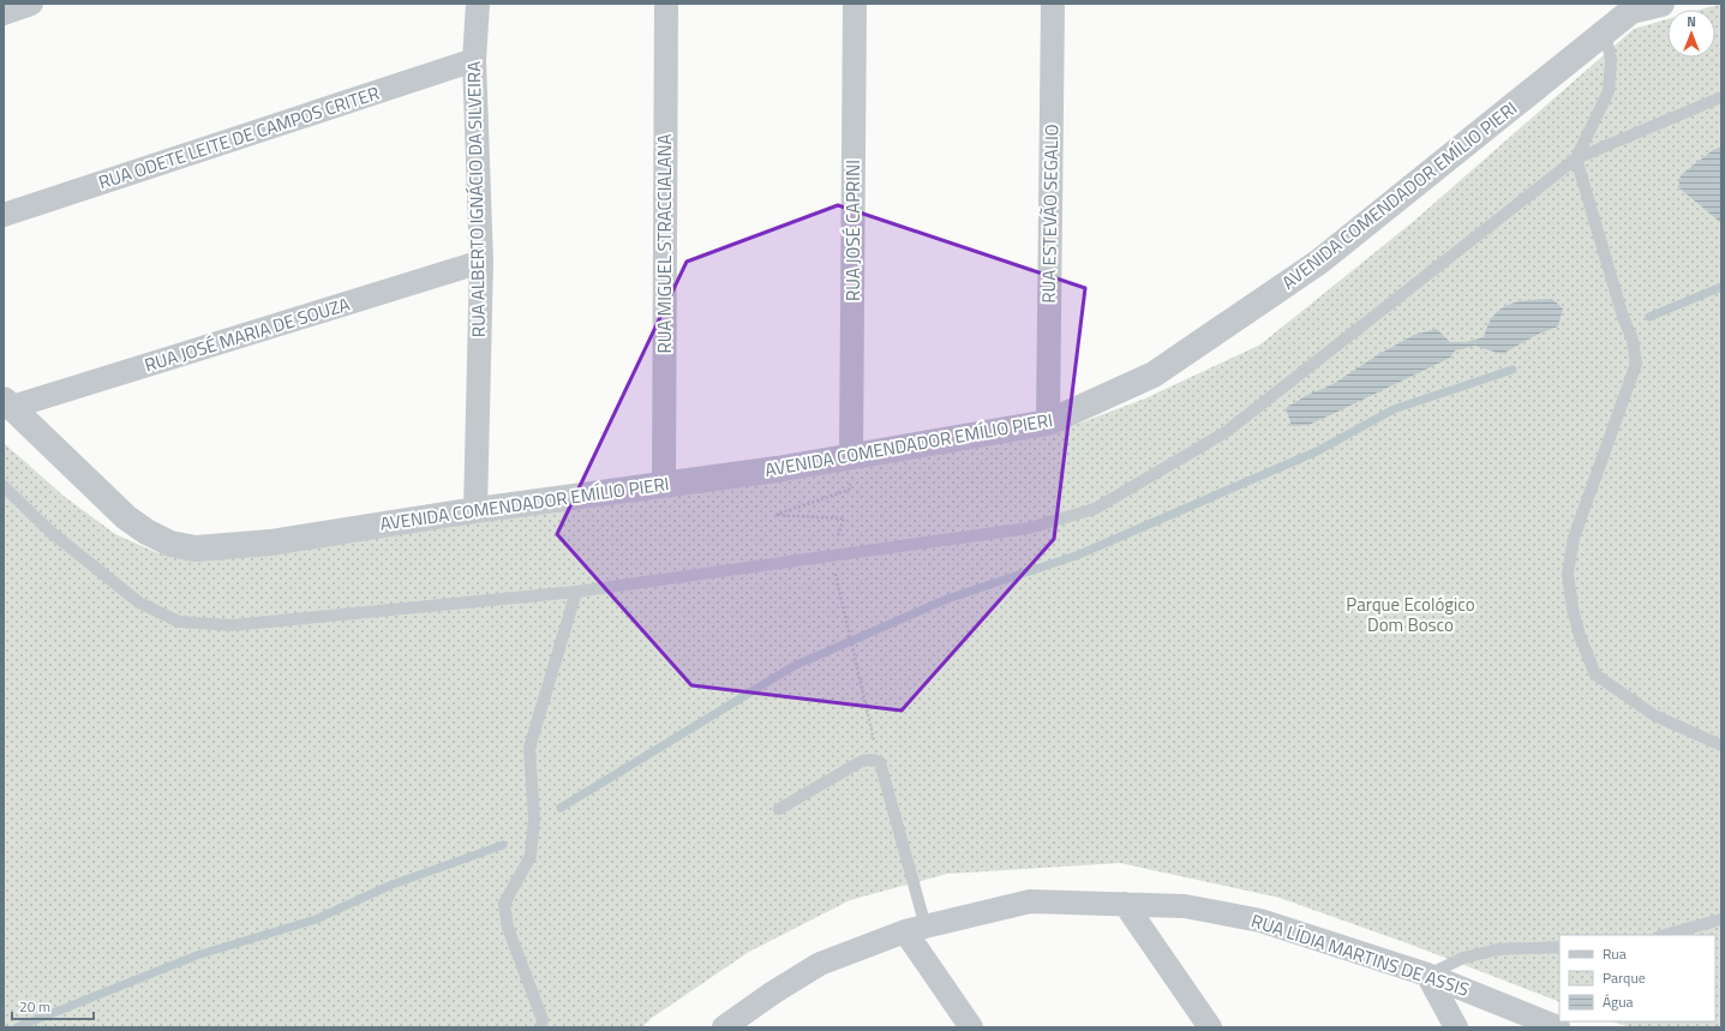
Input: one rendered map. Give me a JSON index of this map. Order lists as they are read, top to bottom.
{
  "streets": {
    "street": [
      "RUA ODETE LEITE DE CAMPOS CRITER",
      "AVENIDA COMENDADOR EMÍLIO PIERI",
      "RUA ALBERTO IGNÁCIO DA SILVEIRA",
      "RUA ESTEVÃO SEGALIO",
      "RUA JOSÉ CAPRINI",
      "RUA MIGUEL STRACCIALANA",
      "RUA JOSÉ MARIA DE SOUZA",
      "RUA LÍDIA MARTINS DE ASSIS"
    ]
  },
  "crossings": [
    ["RUA ODETE LEITE DE CAMPOS CRITER", "RUA ALBERTO IGNÁCIO DA SILVEIRA"],
    ["AVENIDA COMENDADOR EMÍLIO PIERI", "RUA ALBERTO IGNÁCIO DA SILVEIRA"],
    ["AVENIDA COMENDADOR EMÍLIO PIERI", "RUA ESTEVÃO SEGALIO"],
    ["AVENIDA COMENDADOR EMÍLIO PIERI", "RUA JOSÉ CAPRINI"],
    ["AVENIDA COMENDADOR EMÍLIO PIERI", "RUA MIGUEL STRACCIALANA"],
    ["AVENIDA COMENDADOR EMÍLIO PIERI", "RUA JOSÉ MARIA DE SOUZA"],
    ["RUA ALBERTO IGNÁCIO DA SILVEIRA", "RUA JOSÉ MARIA DE SOUZA"]
  ],
  "parks": ["Parque Ecológico Dom Bosco"],
  "legend": ["Rua", "Parque", "Água"],
  "scale_bar": "20 m",
  "north": "top"
}
